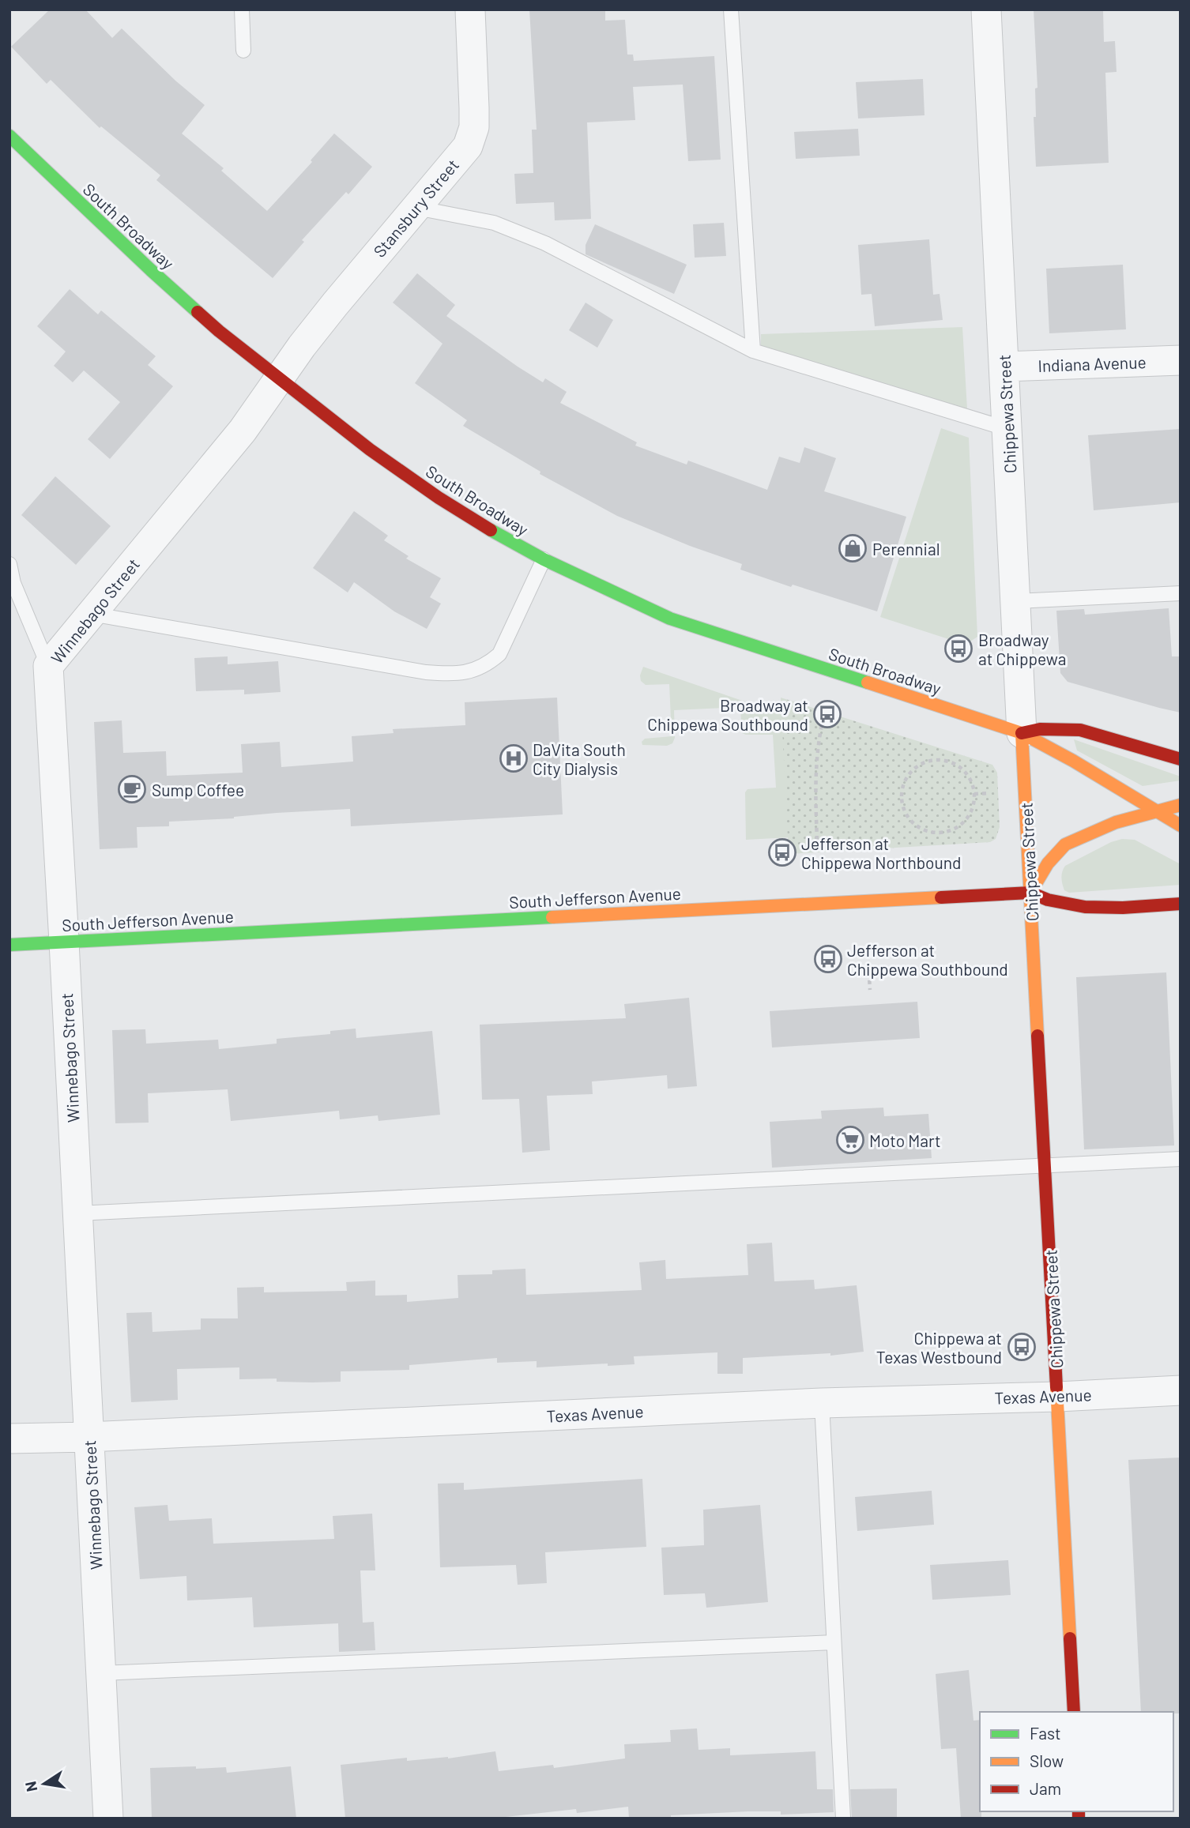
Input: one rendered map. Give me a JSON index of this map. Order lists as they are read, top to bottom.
{
  "streets": {
    "main road": ["South Broadway", "Chippewa Street", "South Jefferson Avenue"],
    "street": [
      "Stansbury Street",
      "Indiana Avenue",
      "Winnebago Street",
      "Texas Avenue"
    ]
  },
  "crossings": [
    ["Stansbury Street", "South Broadway"],
    ["Stansbury Street", "Winnebago Street"],
    ["South Broadway", "Chippewa Street"],
    ["South Broadway", "Winnebago Street"],
    ["Indiana Avenue", "Chippewa Street"],
    ["Chippewa Street", "South Jefferson Avenue"],
    ["Chippewa Street", "Texas Avenue"],
    ["Winnebago Street", "South Jefferson Avenue"],
    ["Winnebago Street", "Texas Avenue"]
  ],
  "places": {
    "shop": ["Perennial"],
    "bus stop": [
      "Broadway at Chippewa",
      "Broadway at Chippewa Southbound",
      "Jefferson at Chippewa Northbound",
      "Jefferson at Chippewa Southbound",
      "Chippewa at Texas Westbound"
    ],
    "hospital": ["DaVita South City Dialysis"],
    "cafe": ["Sump Coffee"],
    "supermarket": ["Moto Mart"]
  },
  "legend": ["Fast", "Slow", "Jam"],
  "north": "left"
}
